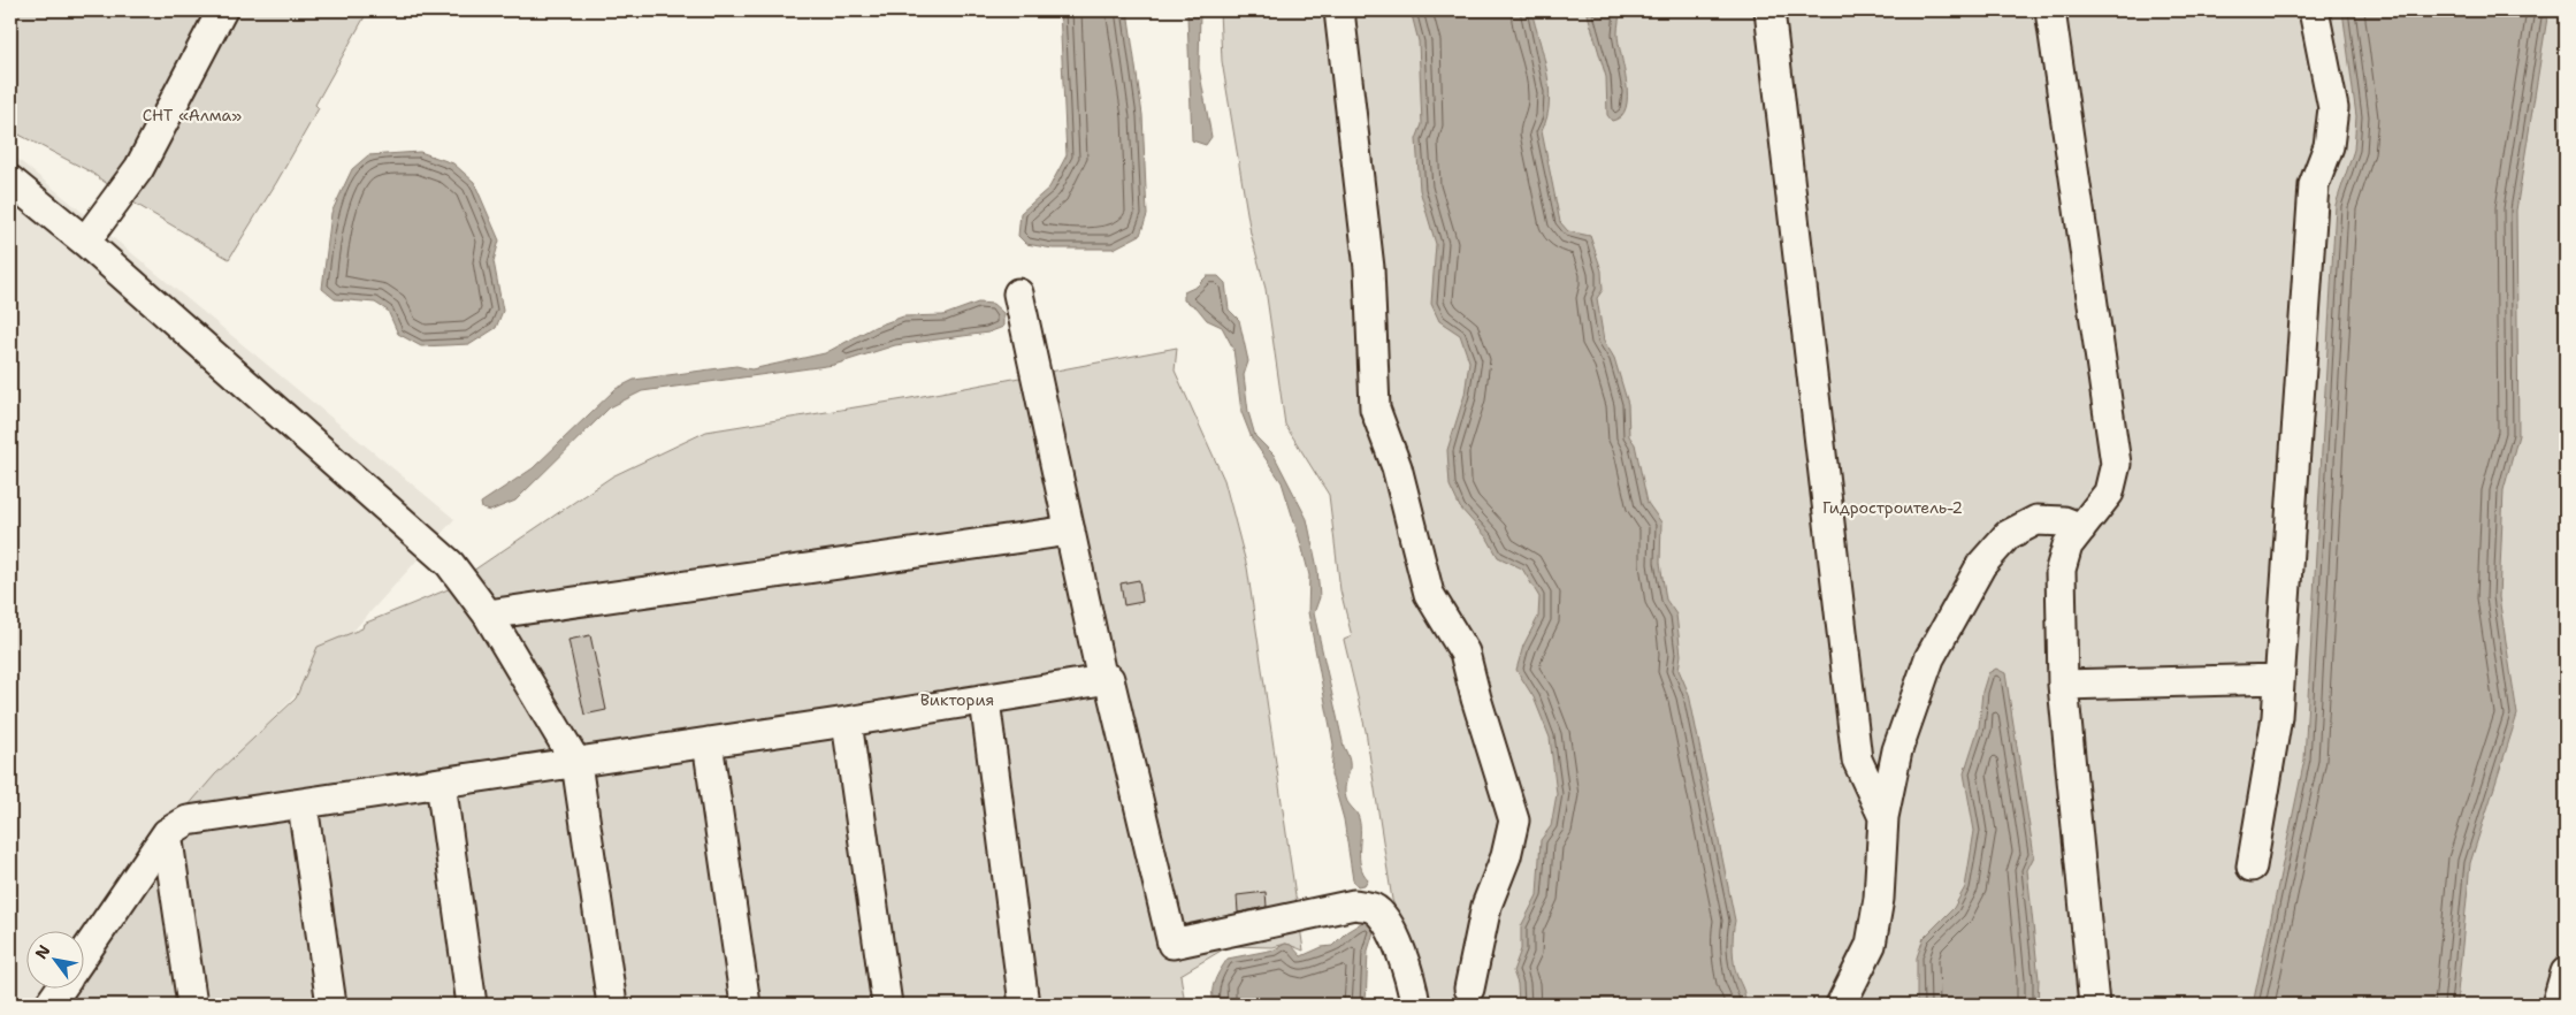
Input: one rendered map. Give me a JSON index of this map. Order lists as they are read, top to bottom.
{
  "parks": ["СНТ «Алма»", "Гидростроитель-2", "Виктория"],
  "north": "top left"
}
